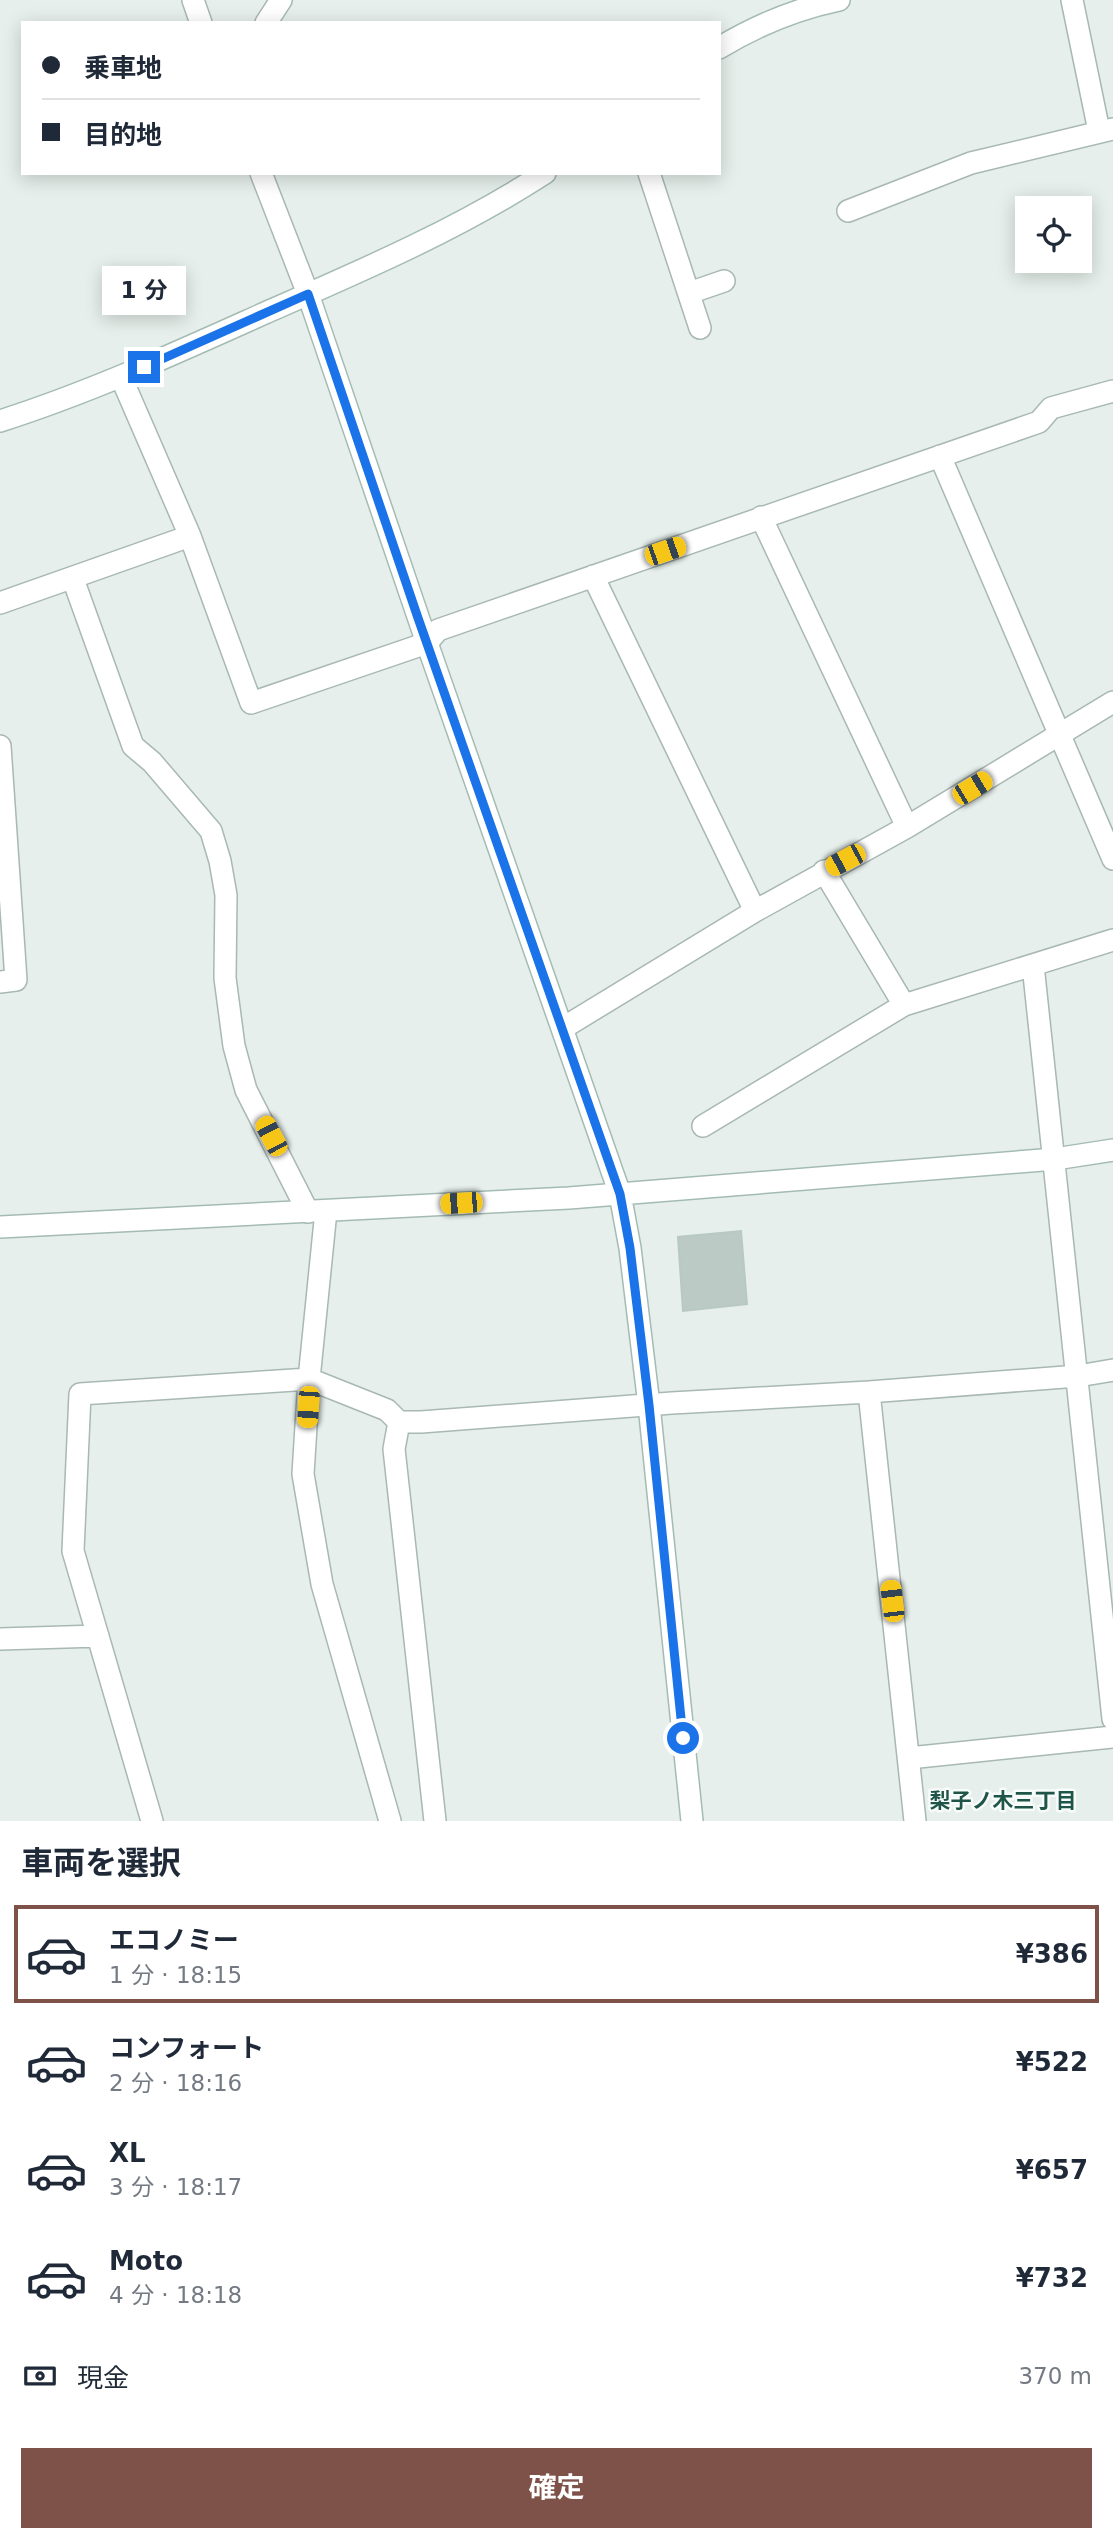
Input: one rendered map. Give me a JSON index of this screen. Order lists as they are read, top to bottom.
{
  "districts": ["梨子ノ木三丁目"],
  "page": {
    "banner": ["乗車地", "目的地"],
    "bubble": "1 分",
    "heading": "車両を選択",
    "list": [
      {
        "name": "エコノミー",
        "note": "1 分 · 18:15",
        "value": "¥386"
      },
      {
        "name": "コンフォート",
        "note": "2 分 · 18:16",
        "value": "¥522"
      },
      {
        "name": "XL",
        "note": "3 分 · 18:17",
        "value": "¥657"
      },
      {
        "name": "Moto",
        "note": "4 分 · 18:18",
        "value": "¥732"
      }
    ],
    "pay": ["現金", "370 m"],
    "buttons": "確定"
  }
}
